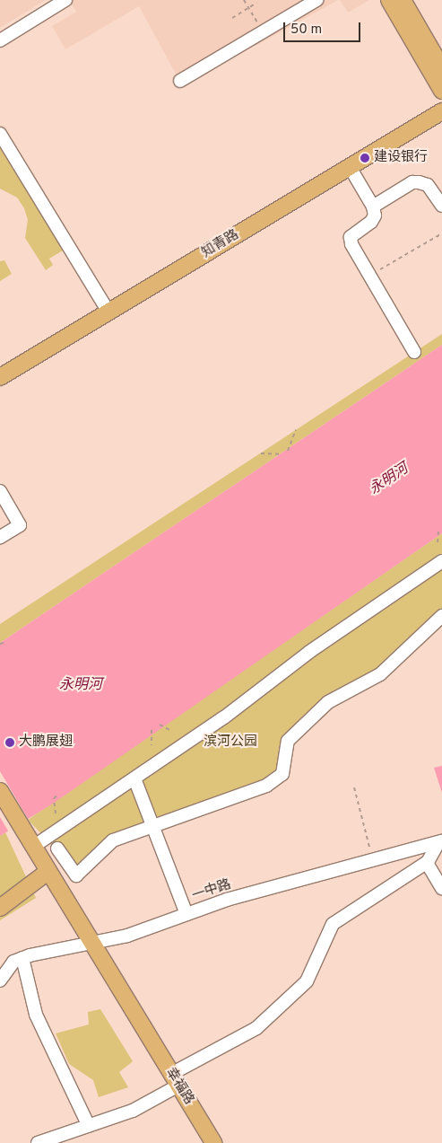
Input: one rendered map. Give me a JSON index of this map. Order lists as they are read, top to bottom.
{
  "streets": {
    "main road": ["知青路", "幸福路"],
    "street": ["一中路"]
  },
  "crossings": [
    ["一中路", "幸福路"]
  ],
  "water": ["永明河"],
  "parks": ["滨河公园"],
  "places": ["建设银行", "大鹏展翅"],
  "scale_bar": "50 m"
}
